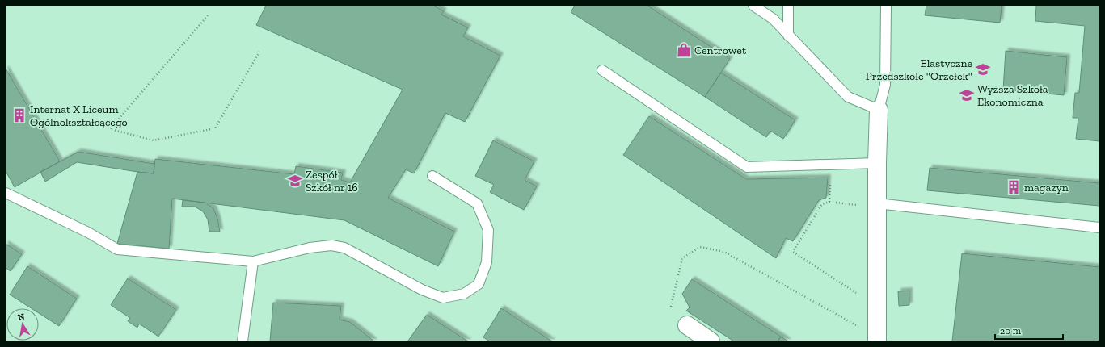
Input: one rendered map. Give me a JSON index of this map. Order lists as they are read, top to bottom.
{
  "places": {
    "shop": ["Centrowet"],
    "school or university": ["Elastyczne Przedszkole \"Orzełek\"", "Wyższa Szkoła Ekonomiczna", "Zespół Szkół nr 16"],
    "building": ["Internat X Liceum Ogólnokształcącego", "magazyn"]
  },
  "scale_bar": "20 m",
  "north": "top"
}
